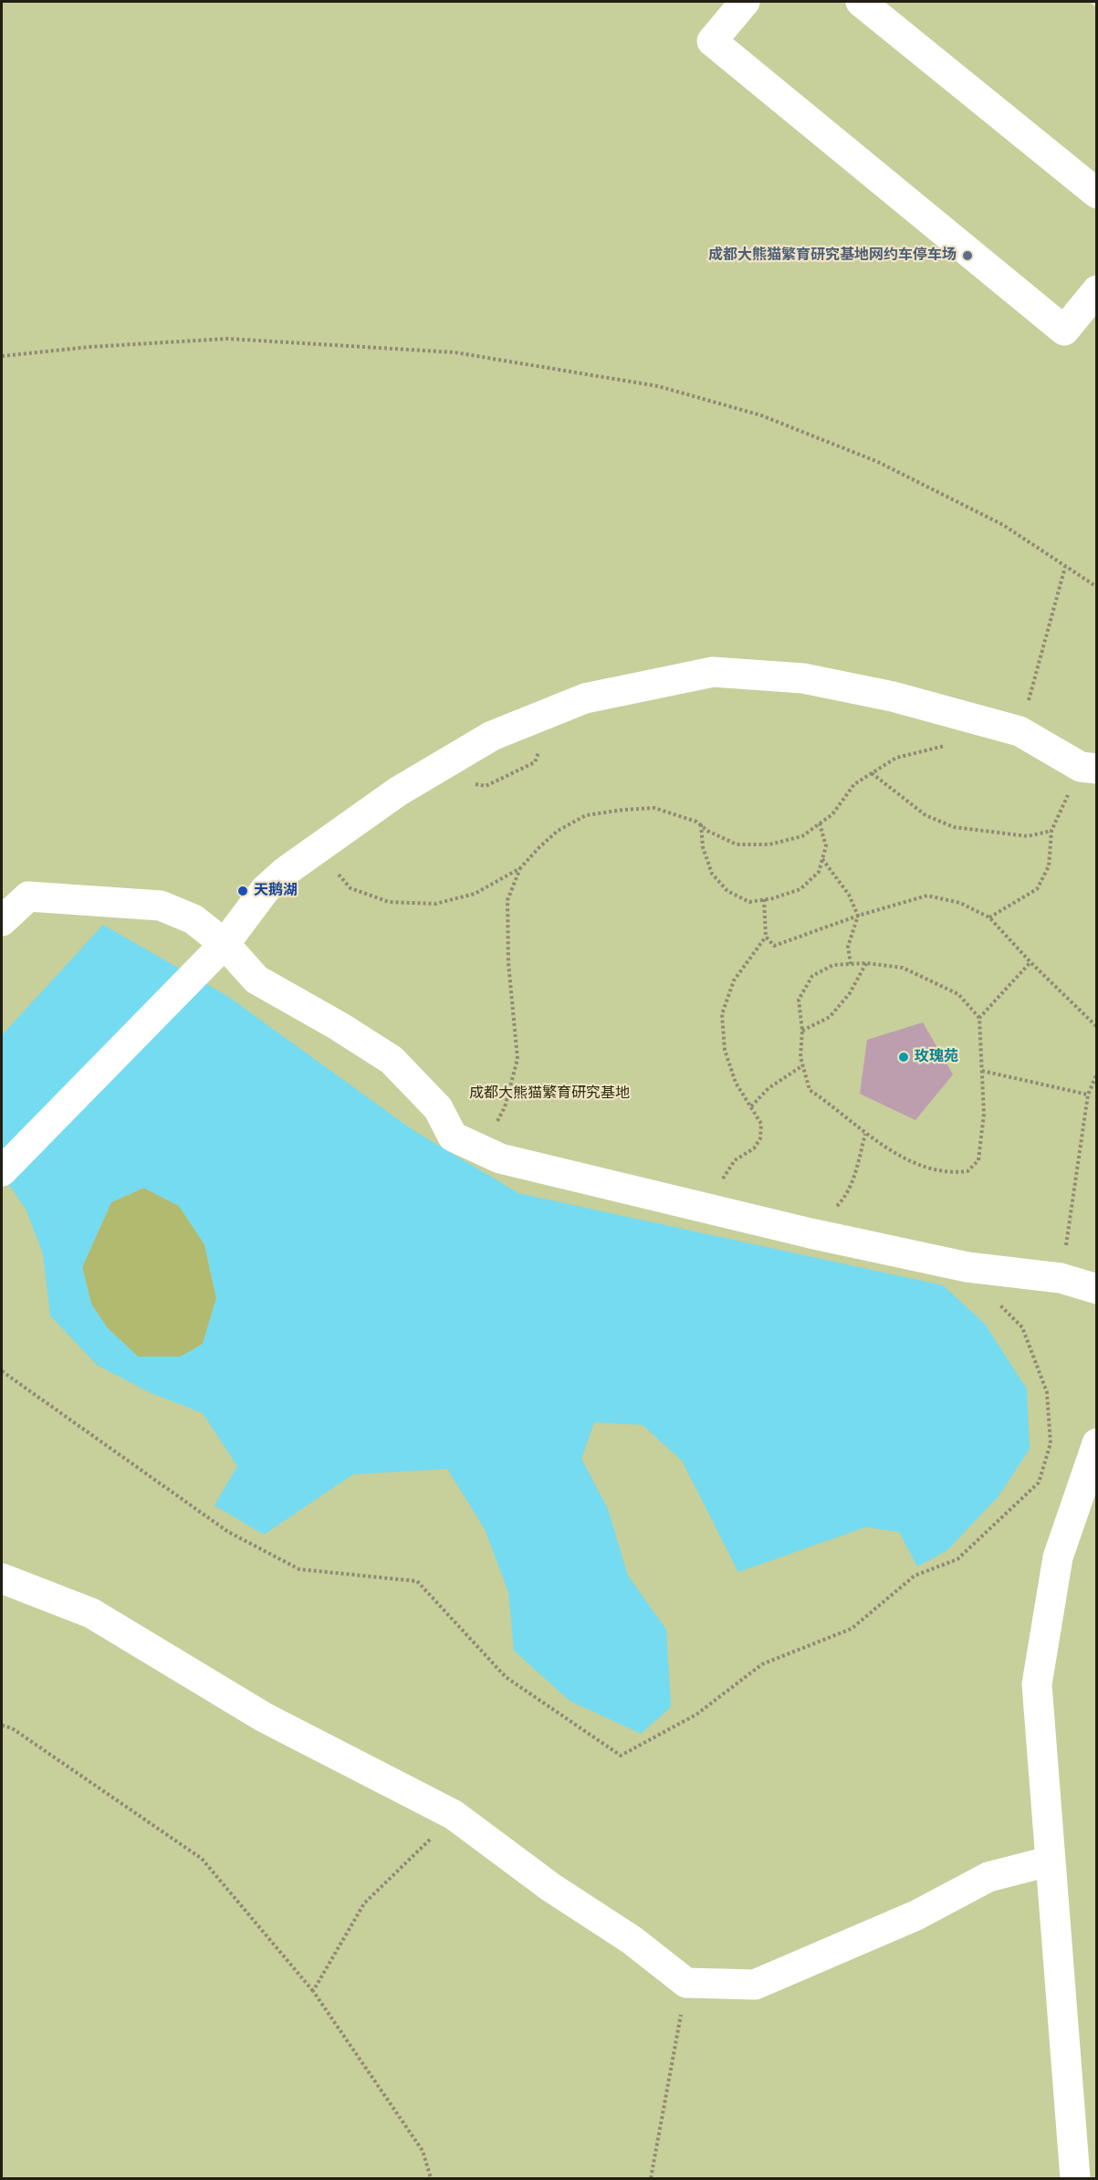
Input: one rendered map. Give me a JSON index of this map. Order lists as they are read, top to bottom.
{
  "parks": ["成都大熊猫繁育研究基地"],
  "places": ["成都大熊猫繁育研究基地网约车停车场", "天鹅湖", "玫瑰苑"]
}
